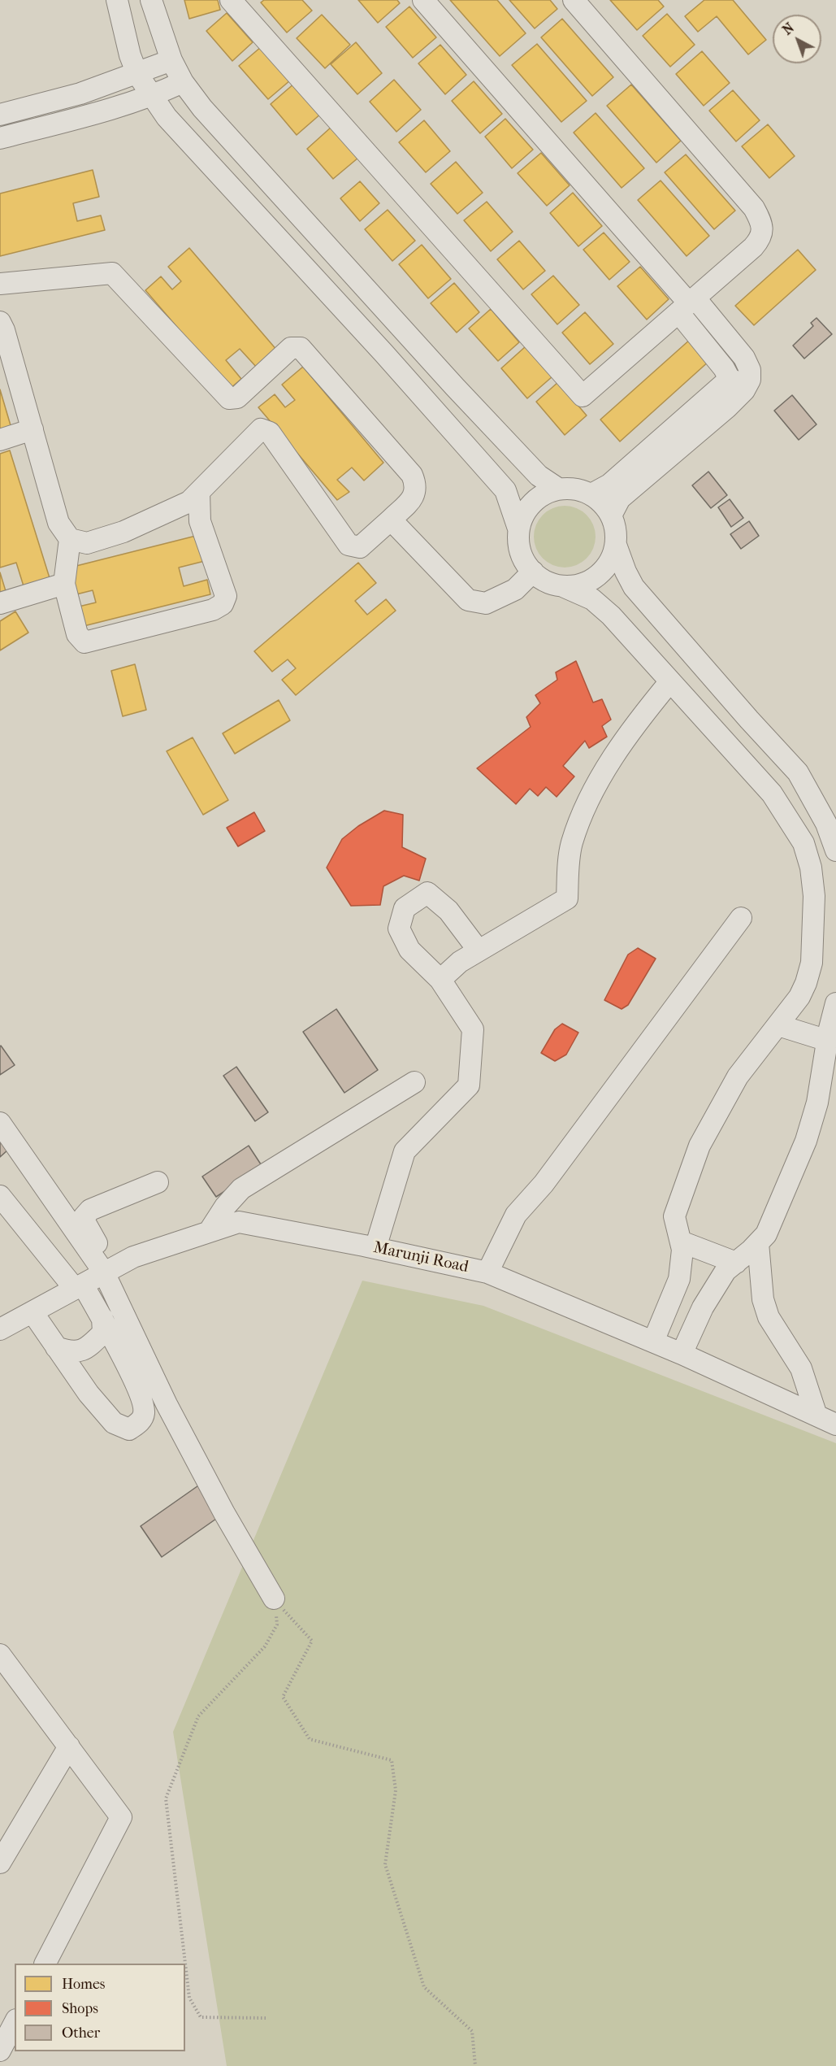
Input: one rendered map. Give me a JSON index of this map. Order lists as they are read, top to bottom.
{
  "streets": {
    "street": ["Marunji Road"]
  },
  "legend": ["Homes", "Shops", "Other"],
  "north": "top left"
}
